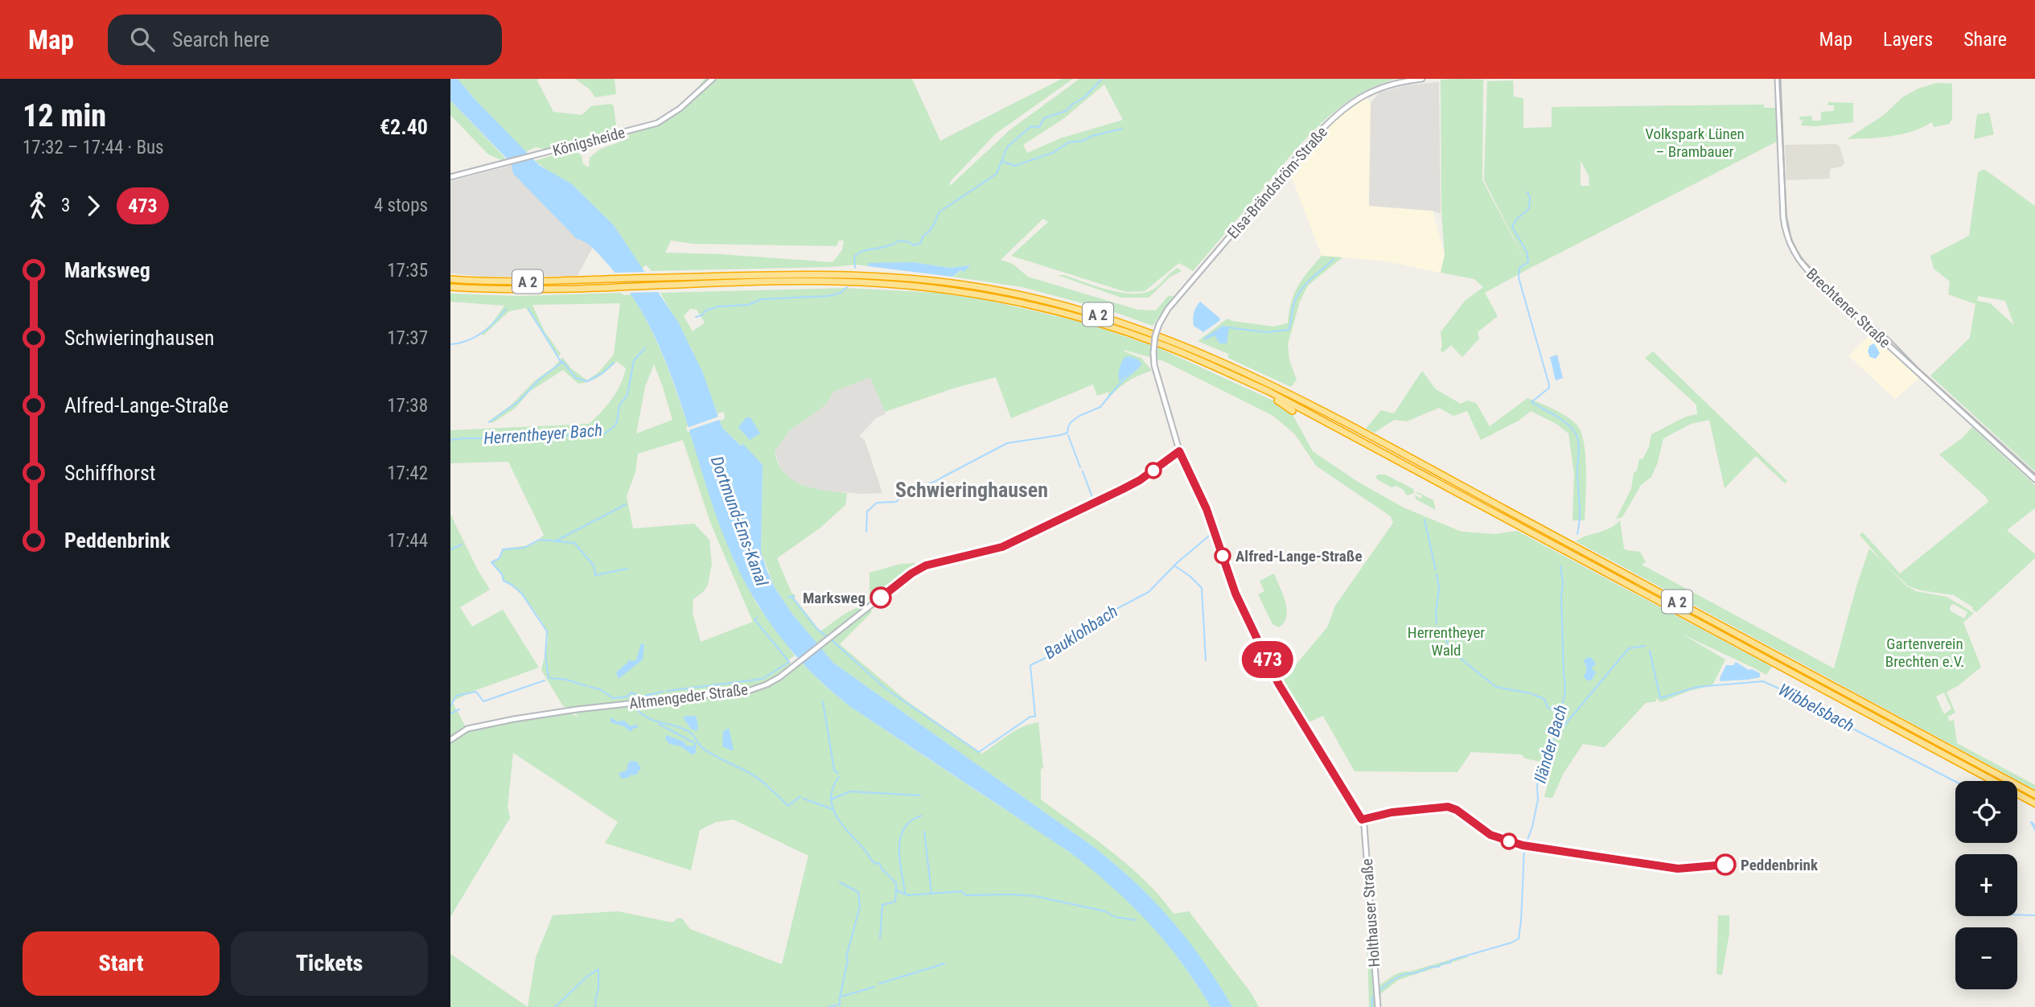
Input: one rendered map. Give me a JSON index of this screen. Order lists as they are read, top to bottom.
{
  "streets": {
    "highway": ["A 2"],
    "street": [
      "Königsheide",
      "Elsa-Brändström-Straße",
      "Brechtener Straße",
      "Altmengeder Straße",
      "Holthauser Straße"
    ]
  },
  "crossings": [
    ["Elsa-Brändström-Straße", "Altmengeder Straße"],
    ["Elsa-Brändström-Straße", "Holthauser Straße"],
    ["Altmengeder Straße", "Holthauser Straße"]
  ],
  "districts": ["Schwieringhausen"],
  "water": [
    "Herrentheyer Bach",
    "Dortmund-Ems-Kanal",
    "Bauklohbach",
    "Wibbelsbach",
    "Iländer Bach"
  ],
  "parks": ["Volkspark Lünen – Brambauer", "Herrentheyer Wald", "Gartenverein Brechten e.V."],
  "places": ["Alfred-Lange-Straße", "Marksweg", "Peddenbrink"],
  "lines": ["bus line 473"],
  "page": {
    "header": "Map",
    "search": "Search here",
    "nav": ["Map", "Layers", "Share"],
    "heading": ["12 min", "17:32 – 17:44 · Bus", "€2.40"],
    "on_map": "473",
    "legs": ["3", "473", "4 stops"],
    "list": [
      {
        "name": "Marksweg",
        "value": "17:35"
      },
      {
        "name": "Schwieringhausen",
        "value": "17:37"
      },
      {
        "name": "Alfred-Lange-Straße",
        "value": "17:38"
      },
      {
        "name": "Schiffhorst",
        "value": "17:42"
      },
      {
        "name": "Peddenbrink",
        "value": "17:44"
      }
    ],
    "map_buttons": ["+", "−"],
    "buttons": ["Start", "Tickets"]
  }
}
